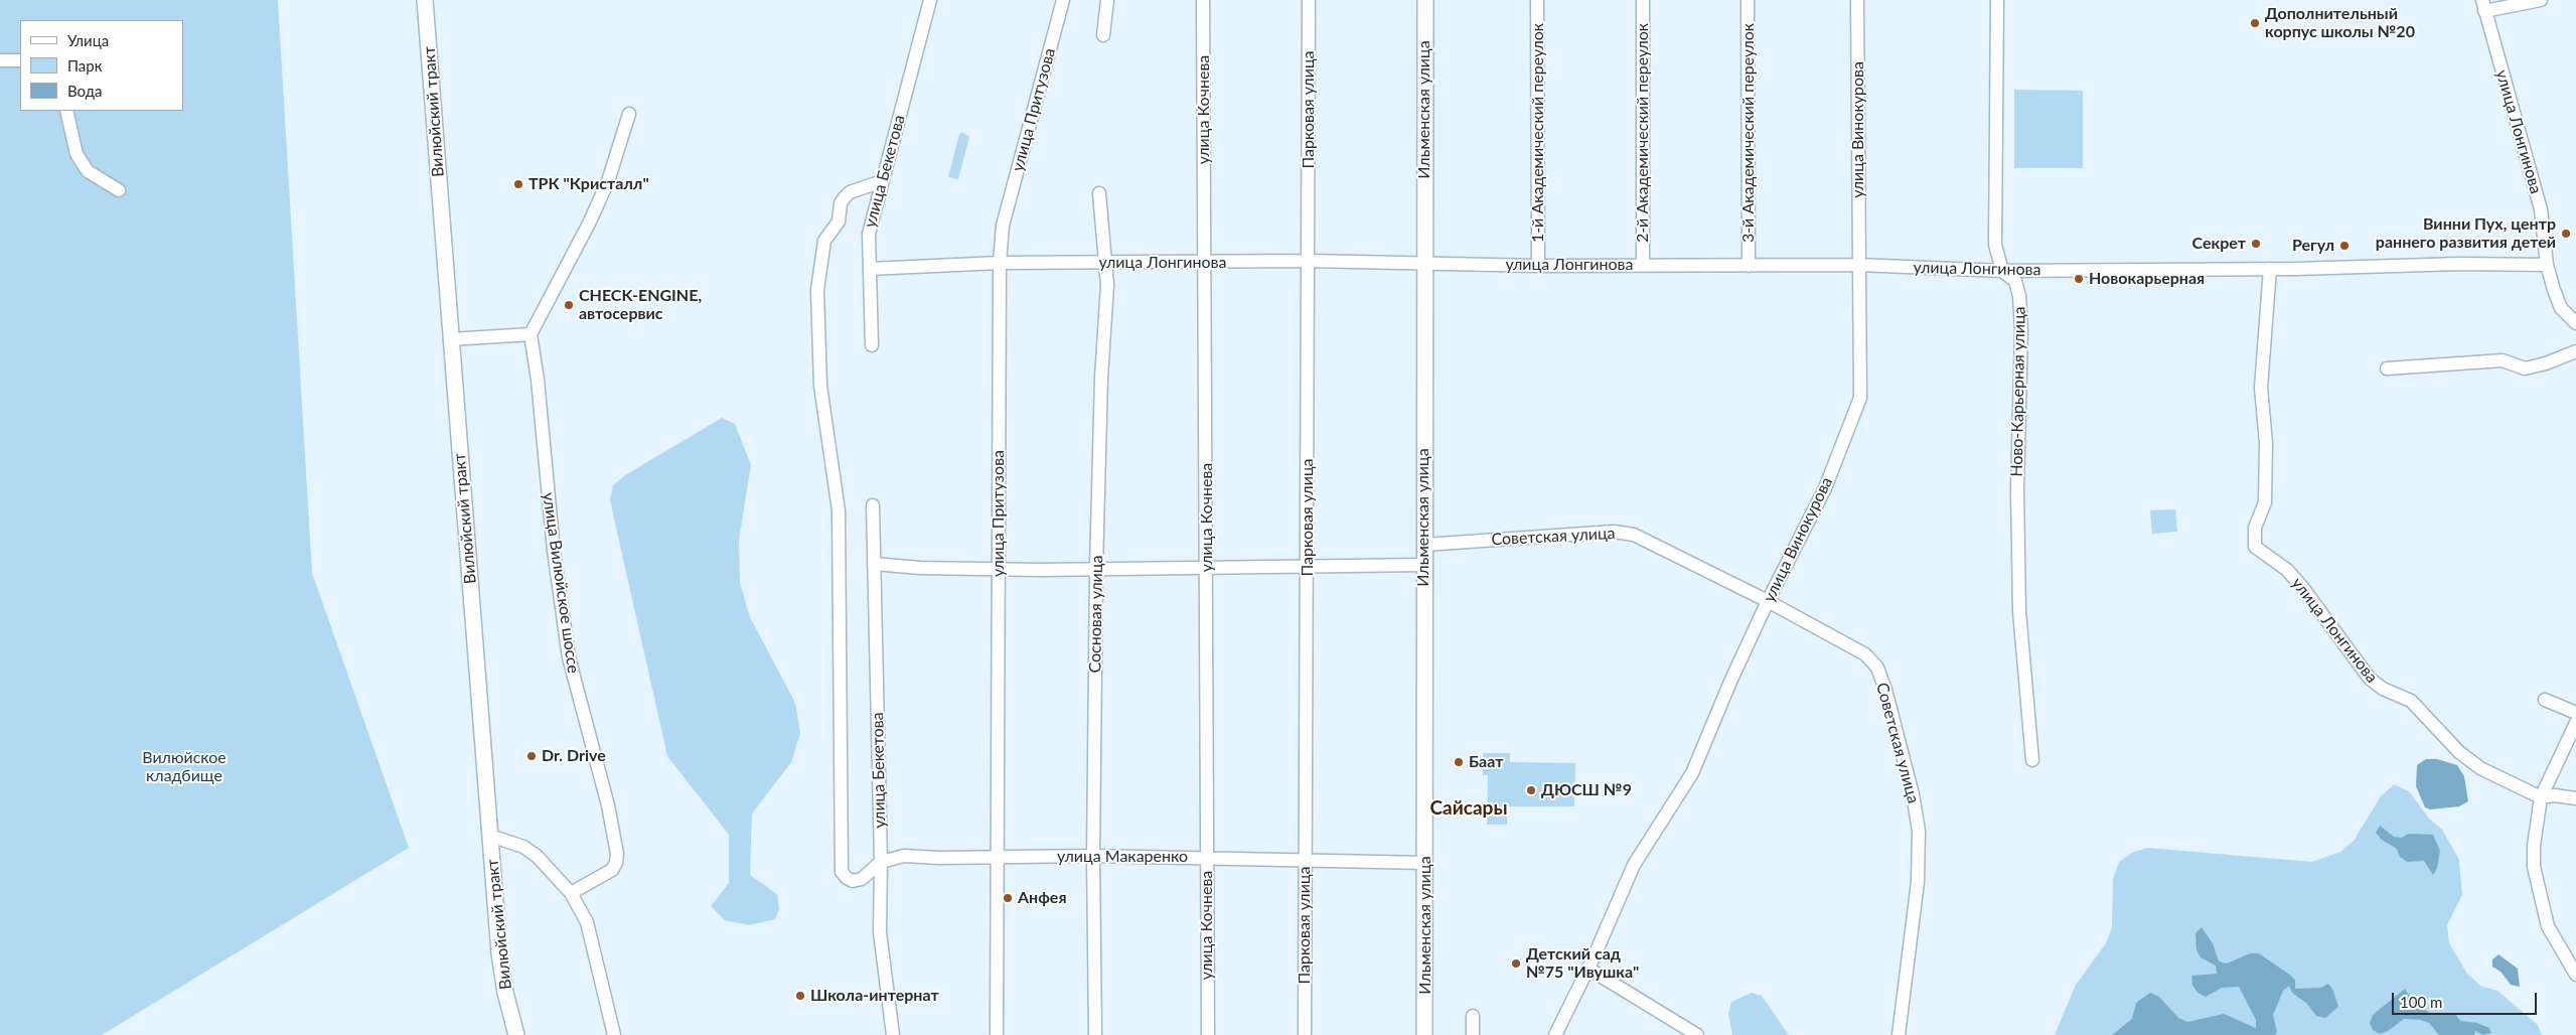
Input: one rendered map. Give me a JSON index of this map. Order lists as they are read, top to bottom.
{
  "streets": {
    "main road": ["Ильменская улица", "Вилюйский тракт"],
    "street": [
      "улица Притузова",
      "улица Кочнева",
      "Парковая улица",
      "улица Винокурова",
      "улица Лонгинова",
      "1-й Академический переулок",
      "2-й Академический переулок",
      "3-й Академический переулок",
      "улица Бекетова",
      "Ново-Карьерная улица",
      "Советская улица",
      "улица Вилюйское шоссе",
      "Сосновая улица",
      "улица Макаренко"
    ]
  },
  "crossings": [
    ["улица Притузова", "улица Лонгинова"],
    ["улица Притузова", "улица Макаренко"],
    ["улица Кочнева", "улица Лонгинова"],
    ["улица Кочнева", "улица Макаренко"],
    ["Парковая улица", "улица Лонгинова"],
    ["Парковая улица", "улица Макаренко"],
    ["Ильменская улица", "улица Лонгинова"],
    ["Ильменская улица", "Советская улица"],
    ["Ильменская улица", "улица Макаренко"],
    ["улица Винокурова", "улица Лонгинова"],
    ["улица Винокурова", "Советская улица"],
    ["улица Лонгинова", "1-й Академический переулок"],
    ["улица Лонгинова", "2-й Академический переулок"],
    ["улица Лонгинова", "3-й Академический переулок"],
    ["улица Лонгинова", "улица Бекетова"],
    ["улица Лонгинова", "Ново-Карьерная улица"],
    ["улица Лонгинова", "Сосновая улица"],
    ["улица Бекетова", "улица Макаренко"],
    ["Сосновая улица", "улица Макаренко"]
  ],
  "districts": ["Сайсары"],
  "parks": ["Вилюйское кладбище"],
  "places": [
    "Дополнительный корпус школы №20",
    "ТРК \"Кристалл\"",
    "Винни Пух, центр раннего развития детей",
    "Секрет",
    "Регул",
    "Новокарьерная",
    "CHECK-ENGINE, автосервис",
    "Dr. Drive",
    "Баат",
    "ДЮСШ №9",
    "Анфея",
    "Детский сад №75 \"Ивушка\"",
    "Школа-интернат"
  ],
  "legend": ["Улица", "Парк", "Вода"],
  "scale_bar": "100 m"
}
